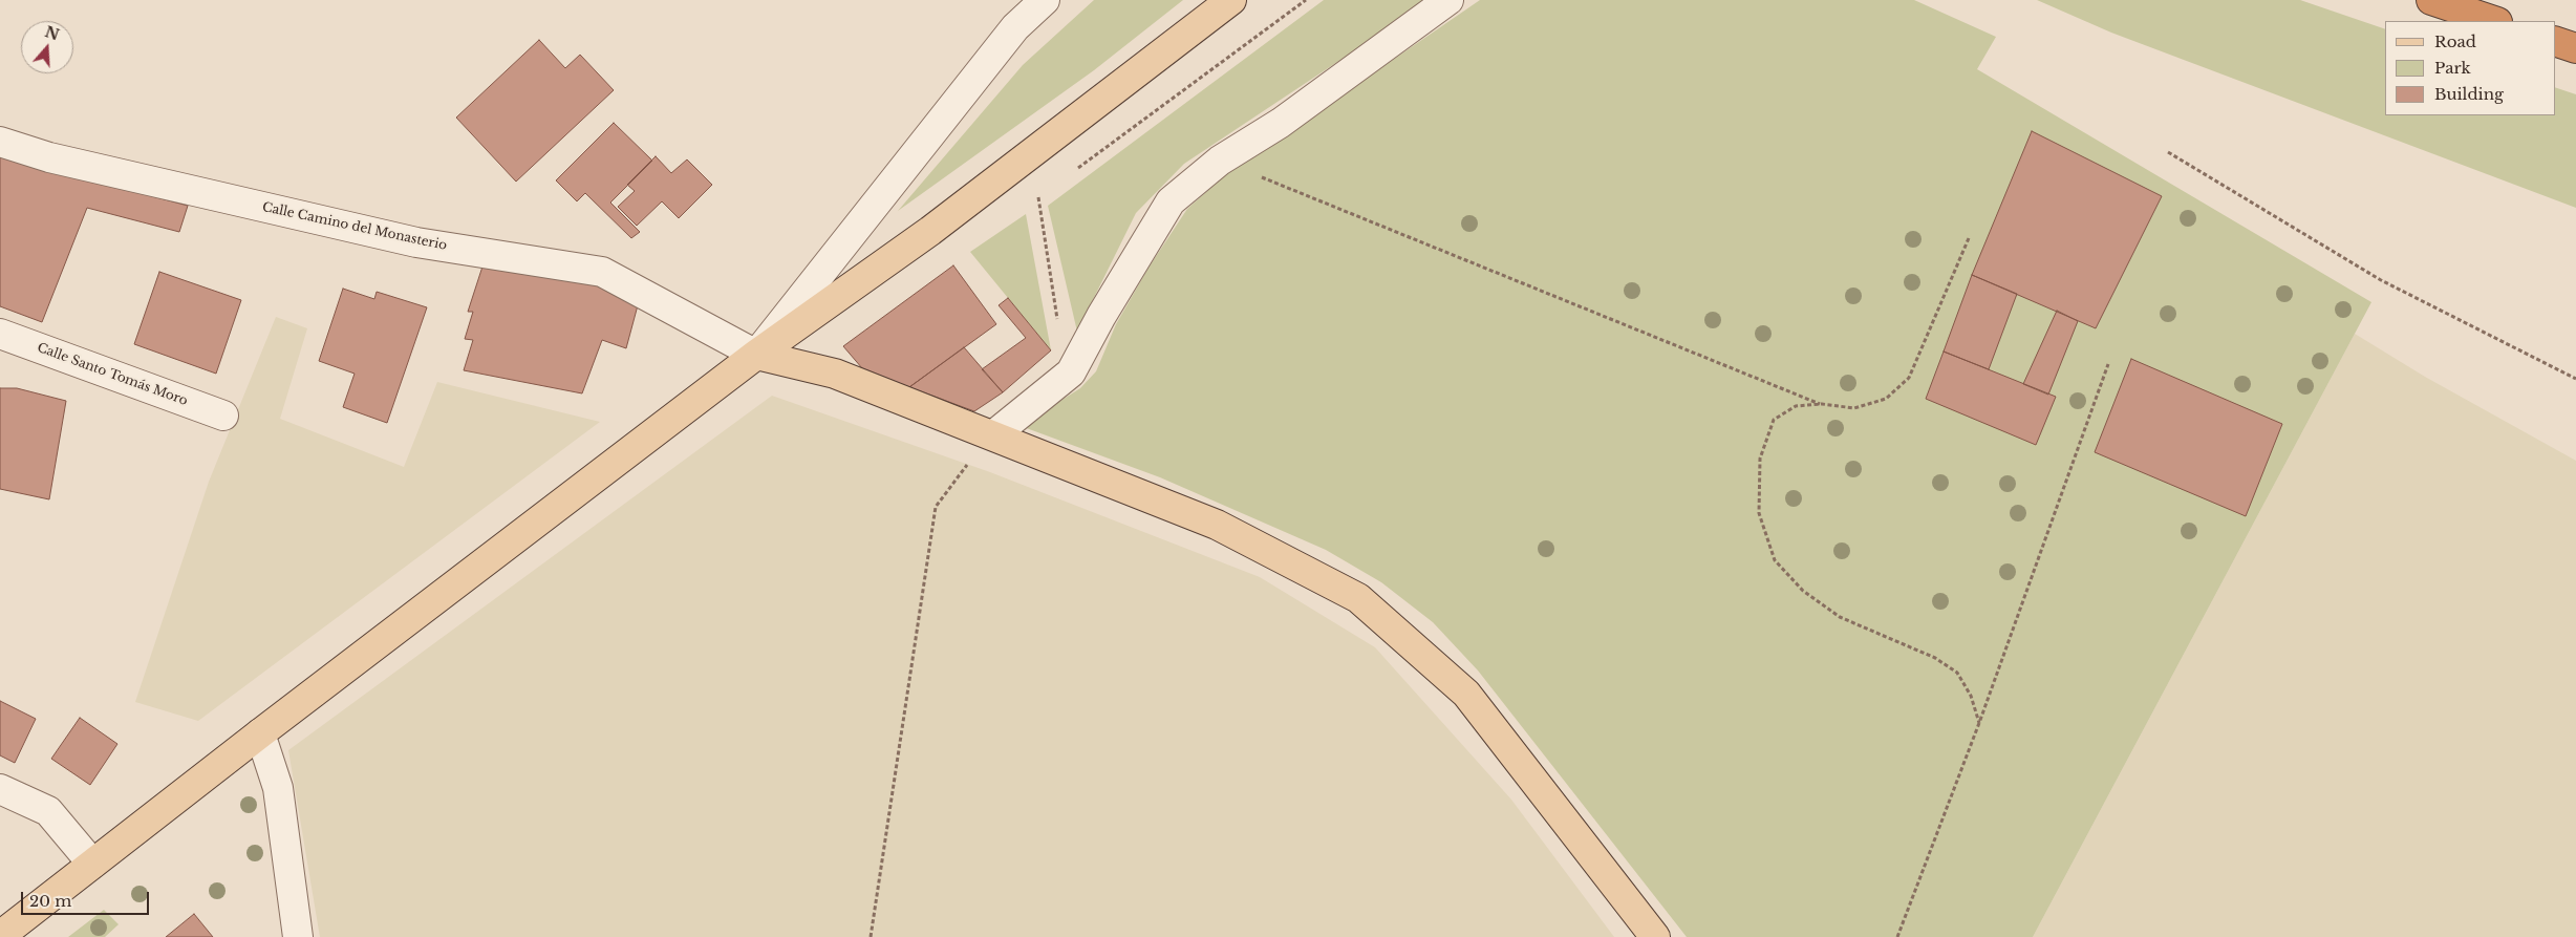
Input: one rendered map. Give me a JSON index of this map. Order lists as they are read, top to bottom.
{
  "streets": {
    "street": ["Calle Camino del Monasterio", "Calle Santo Tomás Moro"]
  },
  "legend": ["Road", "Park", "Building"],
  "scale_bar": "20 m",
  "north": "top"
}
